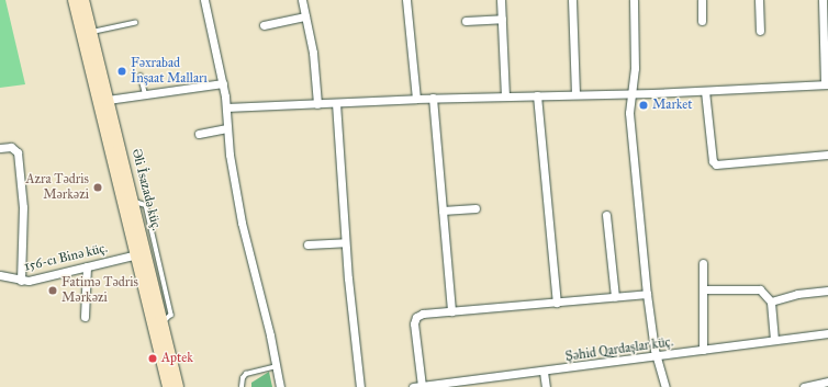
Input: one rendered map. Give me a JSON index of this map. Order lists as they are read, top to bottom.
{
  "streets": {
    "main road": ["Əli İsazadə küç."],
    "street": ["156-cı Binə küç.", "Şəhid Qardaşlar küç."]
  },
  "crossings": [
    ["Əli İsazadə küç.", "156-cı Binə küç."]
  ],
  "places": [
    "Fəxrabad İnşaat Malları",
    "Market",
    "Azra Tədris Mərkəzi",
    "Fatimə Tədris Mərkəzi",
    "Aptek"
  ]
}
